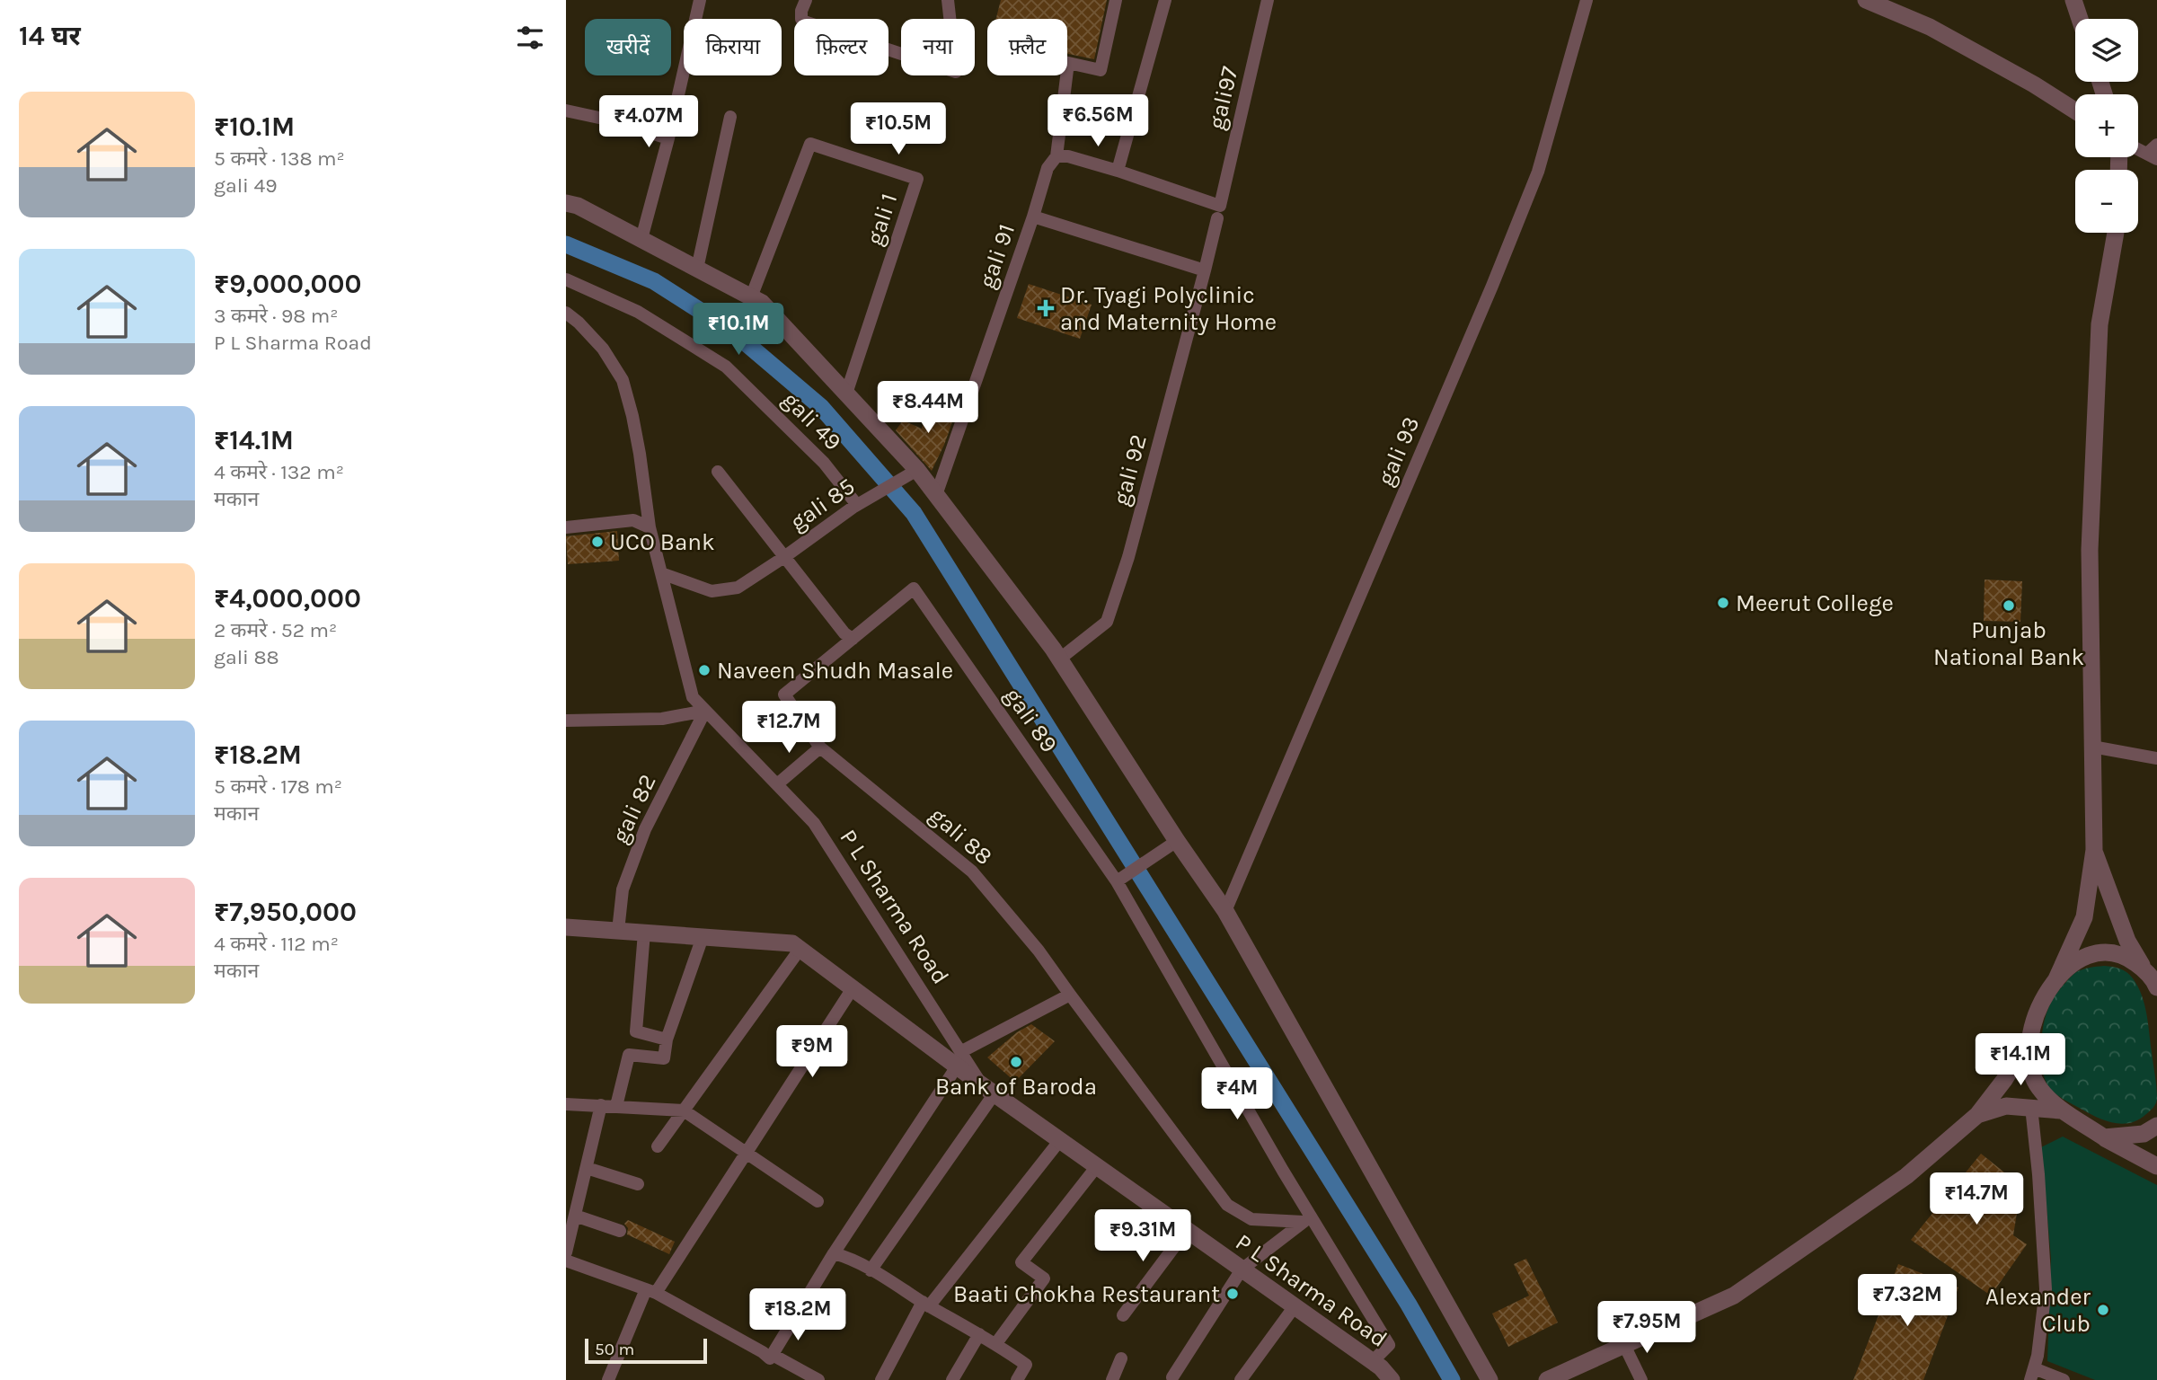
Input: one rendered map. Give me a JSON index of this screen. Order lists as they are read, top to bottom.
{
  "streets": {
    "street": [
      "gali97",
      "gali 1",
      "gali 91",
      "gali 49",
      "gali 93",
      "gali 92",
      "gali 85",
      "gali 89",
      "gali 82",
      "gali 88",
      "P L Sharma Road"
    ]
  },
  "crossings": [
    ["gali 91", "gali 92"],
    ["gali 49", "gali 85"],
    ["gali 85", "P L Sharma Road"],
    ["gali 89", "gali 88"],
    ["gali 82", "P L Sharma Road"],
    ["gali 88", "P L Sharma Road"]
  ],
  "places": {
    "health": ["Dr. Tyagi Polyclinic and Maternity Home"],
    "other": [
      "UCO Bank",
      "Meerut College",
      "Punjab National Bank",
      "Naveen Shudh Masale",
      "Bank of Baroda",
      "Baati Chokha Restaurant",
      "Alexander Club"
    ]
  },
  "scale_bar": "50 m",
  "page": {
    "heading": "14 घर",
    "map_buttons": ["+", "−"],
    "chip": [
      "खरीदें",
      "किराया",
      "फ़िल्टर",
      "नया",
      "फ़्लैट"
    ],
    "list": [
      {
        "name": "₹10.1M",
        "note": "5 कमरे · 138 m² · gali 49"
      },
      {
        "name": "₹9,000,000",
        "note": "3 कमरे · 98 m² · P L Sharma Road"
      },
      {
        "name": "₹14.1M",
        "note": "4 कमरे · 132 m² · मकान"
      },
      {
        "name": "₹4,000,000",
        "note": "2 कमरे · 52 m² · gali 88"
      },
      {
        "name": "₹18.2M",
        "note": "5 कमरे · 178 m² · मकान"
      },
      {
        "name": "₹7,950,000",
        "note": "4 कमरे · 112 m² · मकान"
      }
    ],
    "price": [
      "₹6.56M",
      "₹4.07M",
      "₹10.5M",
      "₹10.1M",
      "₹8.44M",
      "₹12.7M",
      "₹9M",
      "₹14.1M",
      "₹4M",
      "₹14.7M",
      "₹9.31M",
      "₹7.32M",
      "₹18.2M",
      "₹7.95M"
    ],
    "scale": "50 m"
  }
}
